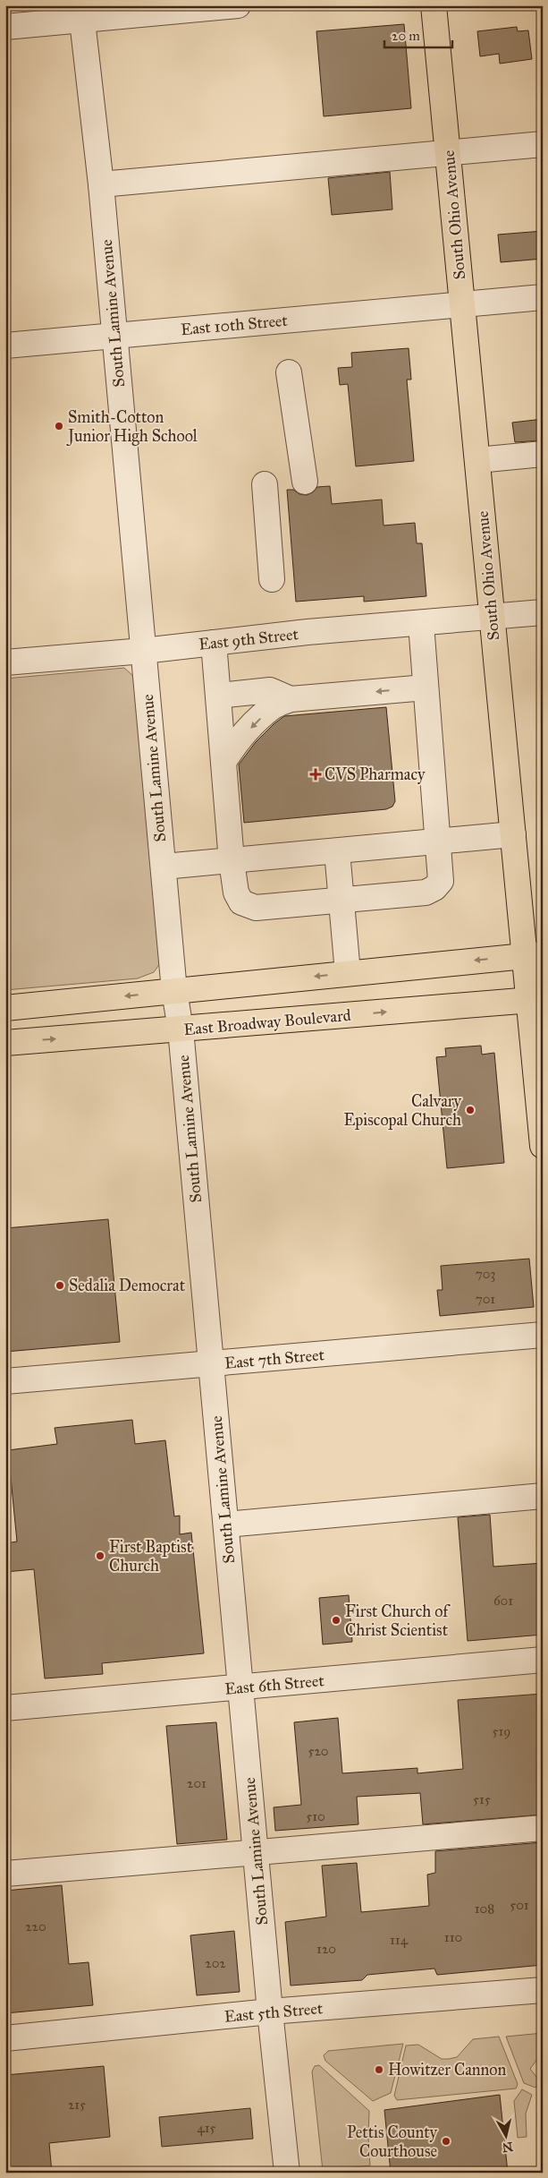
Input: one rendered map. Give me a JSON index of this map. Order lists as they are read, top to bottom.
{
  "streets": {
    "main road": ["South Ohio Avenue", "East Broadway Boulevard"],
    "street": [
      "South Lamine Avenue",
      "East 10th Street",
      "East 9th Street",
      "East 7th Street",
      "East 6th Street",
      "East 5th Street"
    ]
  },
  "crossings": [
    ["South Ohio Avenue", "East 10th Street"],
    ["South Ohio Avenue", "East 9th Street"],
    ["South Ohio Avenue", "East Broadway Boulevard"],
    ["South Lamine Avenue", "East 10th Street"],
    ["South Lamine Avenue", "East 9th Street"],
    ["South Lamine Avenue", "East Broadway Boulevard"],
    ["South Lamine Avenue", "East 7th Street"],
    ["South Lamine Avenue", "East 6th Street"],
    ["South Lamine Avenue", "East 5th Street"]
  ],
  "places": {
    "other": [
      "Smith-Cotton Junior High School",
      "Calvary Episcopal Church",
      "Sedalia Democrat",
      "First Baptist Church",
      "First Church of Christ Scientist",
      "Howitzer Cannon",
      "Pettis County Courthouse"
    ],
    "health": ["CVS Pharmacy"]
  },
  "house_numbers": [
    "703",
    "701",
    "601",
    "519",
    "520",
    "201",
    "515",
    "510",
    "501",
    "108",
    "220",
    "110",
    "114",
    "120",
    "202",
    "215",
    "415"
  ],
  "scale_bar": "20 m",
  "north": "bottom"
}
